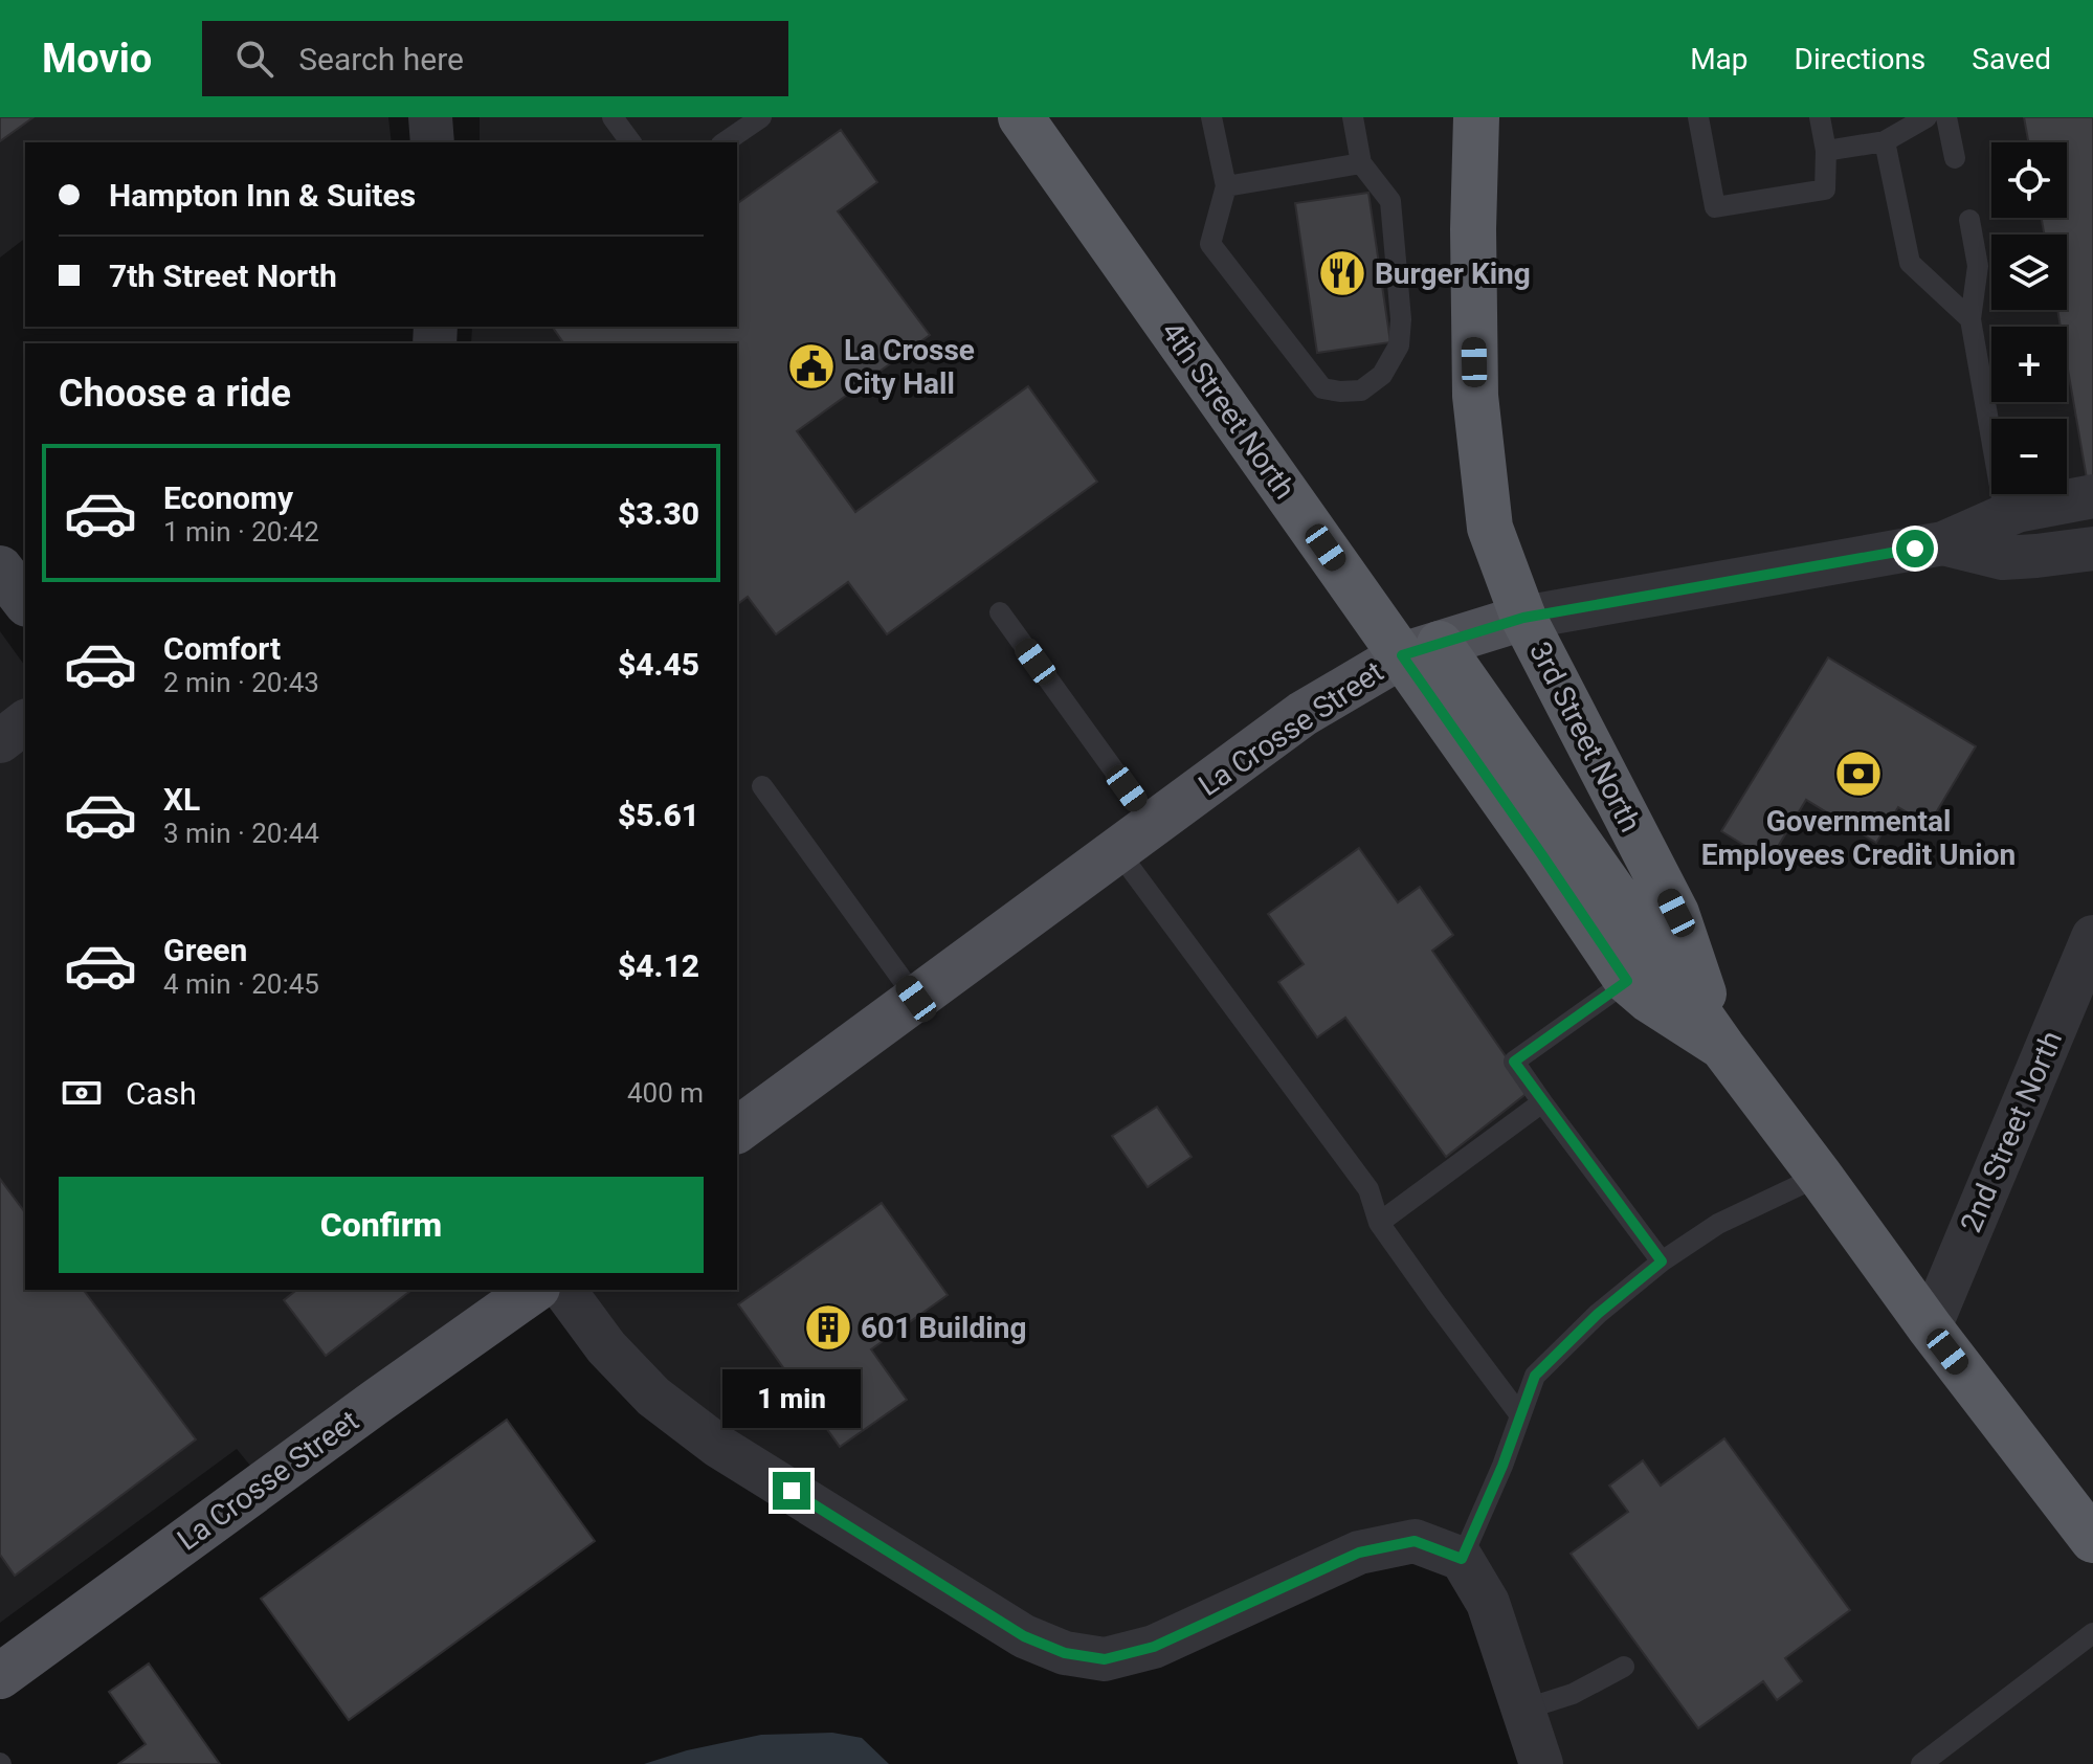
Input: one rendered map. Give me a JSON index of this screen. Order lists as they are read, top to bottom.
{
  "streets": {
    "highway": ["4th Street North", "3rd Street North"],
    "main road": ["La Crosse Street"],
    "street": ["2nd Street North"]
  },
  "crossings": [
    ["4th Street North", "La Crosse Street"],
    ["4th Street North", "3rd Street North"],
    ["La Crosse Street", "3rd Street North"],
    ["3rd Street North", "2nd Street North"]
  ],
  "places": {
    "restaurant": ["Burger King"],
    "public building": ["La Crosse City Hall"],
    "bank": ["Governmental Employees Credit Union"],
    "building": ["601 Building"]
  },
  "page": {
    "header": "Movio",
    "search": "Search here",
    "nav": ["Map", "Directions", "Saved"],
    "map_buttons": ["+", "−"],
    "banner": ["Hampton Inn & Suites", "7th Street North"],
    "heading": "Choose a ride",
    "list": [
      {
        "name": "Economy",
        "note": "1 min · 20:42",
        "value": "$3.30"
      },
      {
        "name": "Comfort",
        "note": "2 min · 20:43",
        "value": "$4.45"
      },
      {
        "name": "XL",
        "note": "3 min · 20:44",
        "value": "$5.61"
      },
      {
        "name": "Green",
        "note": "4 min · 20:45",
        "value": "$4.12"
      }
    ],
    "pay": ["Cash", "400 m"],
    "buttons": "Confirm",
    "bubble": "1 min"
  }
}
